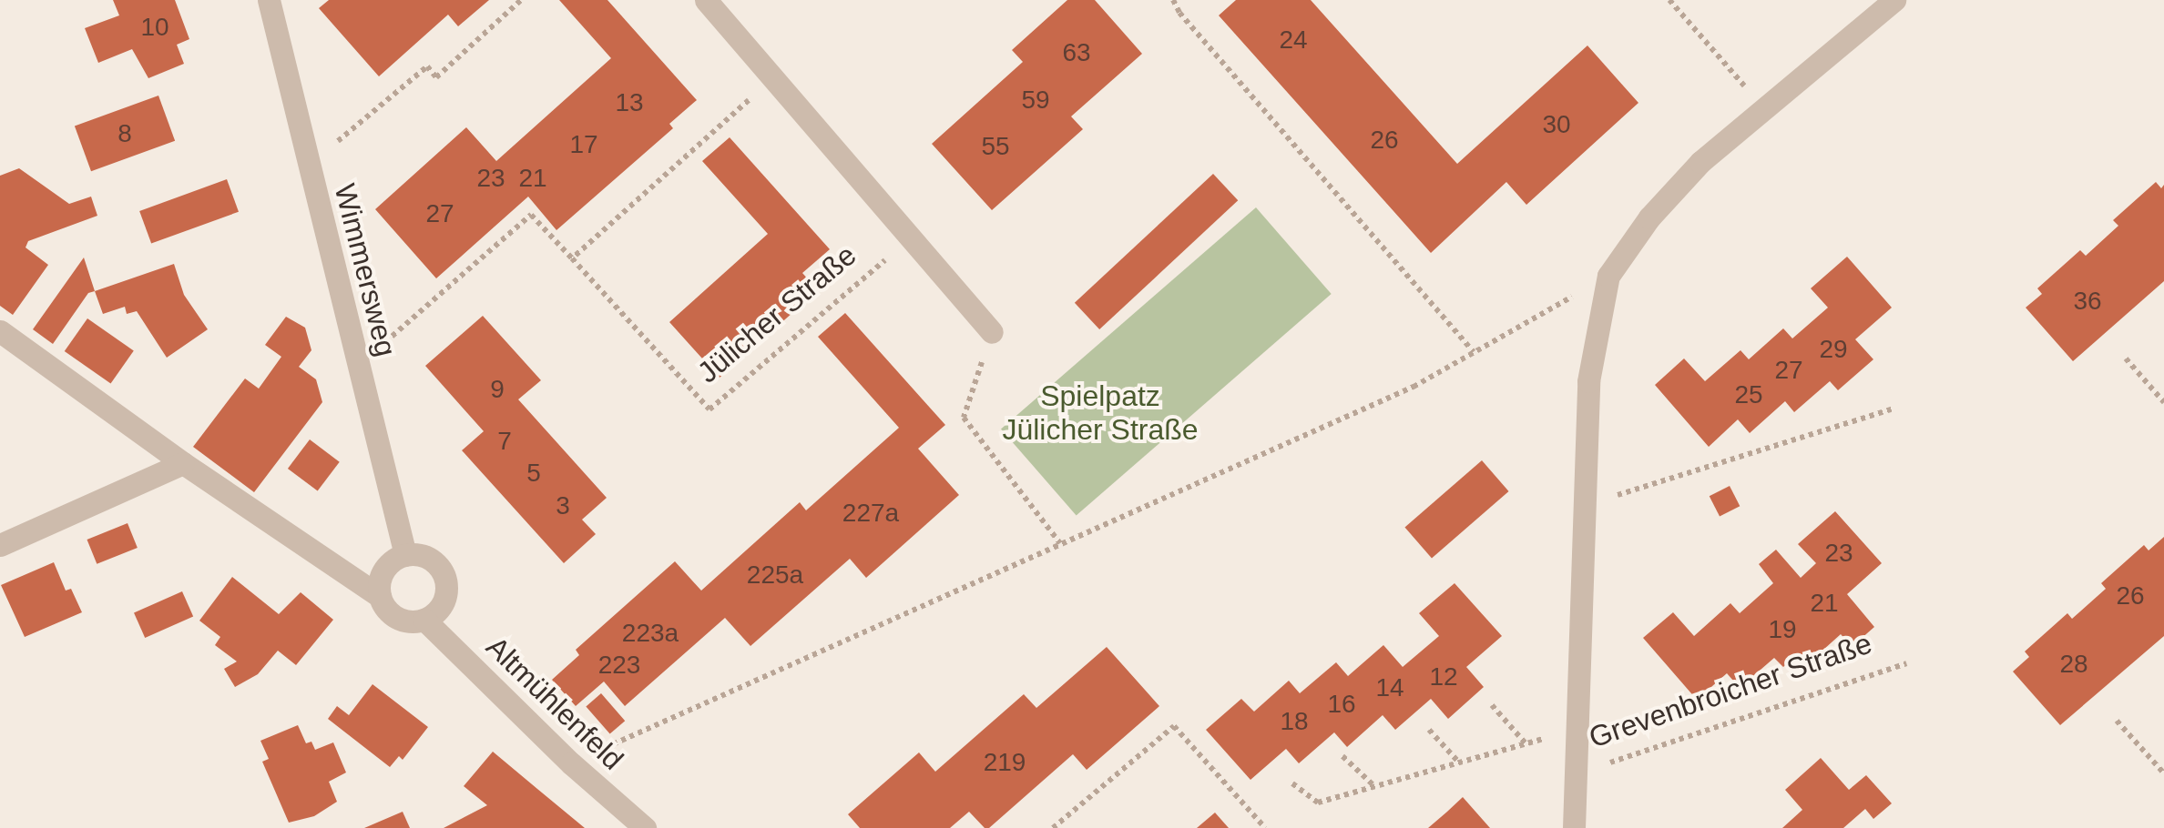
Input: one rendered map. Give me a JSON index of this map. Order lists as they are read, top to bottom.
{
  "streets": {
    "street": ["Wimmersweg", "Grevenbroicher Straße", "Altmühlenfeld"],
    "path": ["Jülicher Straße"]
  },
  "crossings": [
    ["Wimmersweg", "Altmühlenfeld"]
  ],
  "parks": ["Spielpatz Jülicher Straße"],
  "house_numbers": [
    "10",
    "24",
    "63",
    "59",
    "13",
    "30",
    "8",
    "26",
    "17",
    "55",
    "23",
    "21",
    "27",
    "36",
    "29",
    "27",
    "9",
    "25",
    "7",
    "5",
    "3",
    "227a",
    "23",
    "225a",
    "26",
    "21",
    "19",
    "223a",
    "28",
    "223",
    "12",
    "14",
    "16",
    "18",
    "219"
  ]
}
